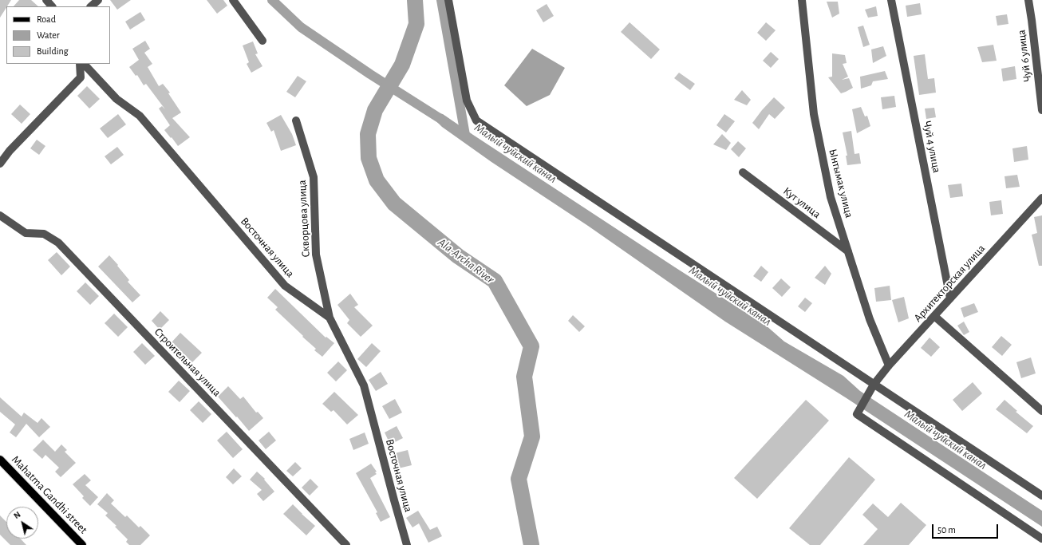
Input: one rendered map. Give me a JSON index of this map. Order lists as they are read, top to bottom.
{
  "streets": {
    "main road": ["Mahatma Gandhi street"],
    "street": [
      "Чуй 6 улица",
      "Чуй 4 улица",
      "Ынтымак улица",
      "Кут улица",
      "Скворцова улица",
      "Восточная улица",
      "Архитекторская улица",
      "Строительная улица"
    ]
  },
  "crossings": [
    ["Чуй 4 улица", "Архитекторская улица"],
    ["Ынтымак улица", "Кут улица"],
    ["Ынтымак улица", "Архитекторская улица"],
    ["Скворцова улица", "Восточная улица"]
  ],
  "water": ["Малый чуйский канал", "Ala-Archa River"],
  "legend": ["Road", "Water", "Building"],
  "scale_bar": "50 m",
  "north": "top left"
}
